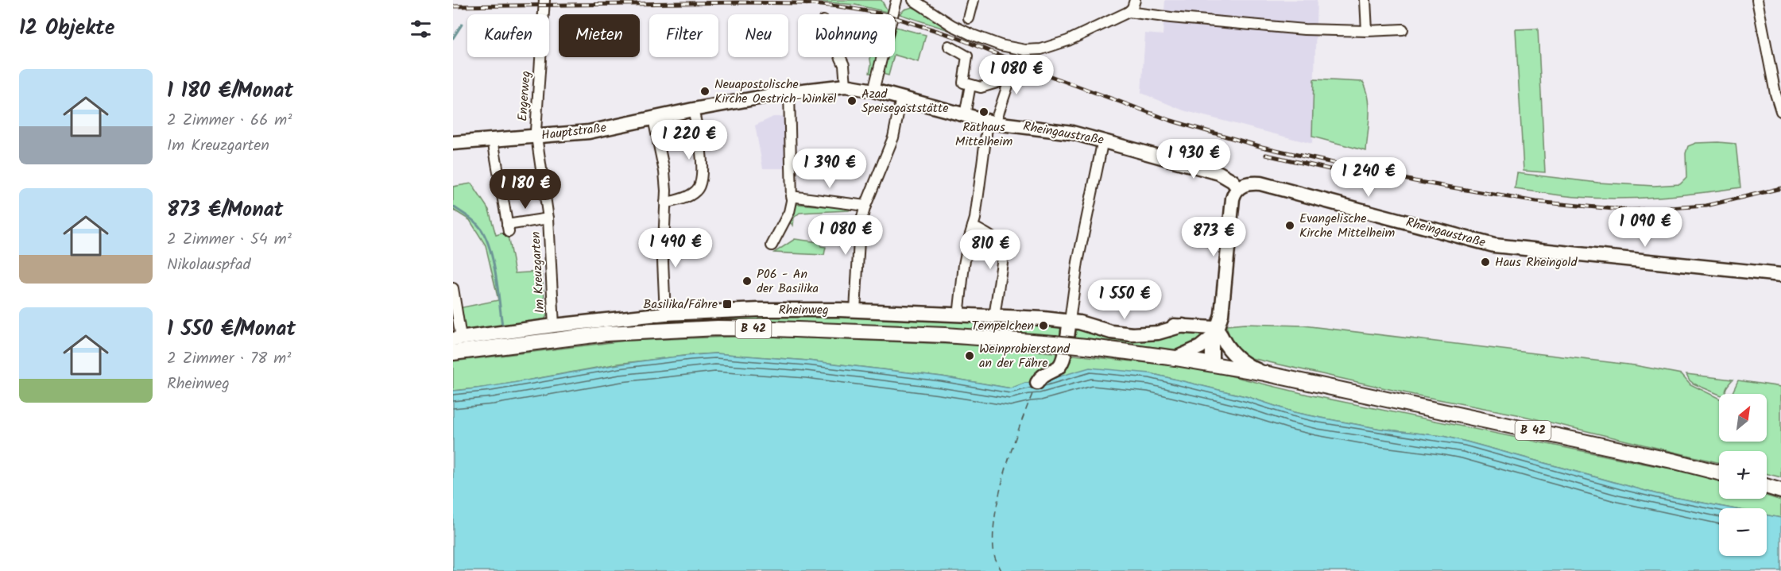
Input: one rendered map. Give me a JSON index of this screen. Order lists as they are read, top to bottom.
{
  "streets": {
    "main road": [
      "Hauptstraße",
      "Rheingaustraße",
      "Rheinweg",
      "B 42"
    ],
    "street": ["Engerweg", "Im Kreuzgarten"]
  },
  "crossings": [
    ["Engerweg", "Hauptstraße"],
    ["Engerweg", "Im Kreuzgarten"],
    ["Hauptstraße", "Rheingaustraße"],
    ["Hauptstraße", "Im Kreuzgarten"],
    ["Im Kreuzgarten", "Rheinweg"]
  ],
  "places": {
    "other": [
      "Neuapostolische Kirche Oestrich-Winkel",
      "Azad Speisegaststätte",
      "Rathaus Mittelheim",
      "Evangelische Kirche Mittelheim",
      "Haus Rheingold",
      "P06 - An der Basilika",
      "Tempelchen",
      "Weinprobierstand an der Fähre"
    ],
    "transit": ["Basilika/Fähre"]
  },
  "north": "top right",
  "page": {
    "heading": "12 Objekte",
    "chip": [
      "Kaufen",
      "Mieten",
      "Filter",
      "Neu",
      "Wohnung"
    ],
    "price": [
      "1 080 €",
      "1 220 €",
      "1 930 €",
      "1 390 €",
      "1 240 €",
      "1 180 €",
      "1 090 €",
      "1 080 €",
      "873 €",
      "1 490 €",
      "810 €",
      "1 550 €"
    ],
    "list": [
      {
        "name": "1 180 €/Monat",
        "note": "2 Zimmer · 66 m² · Im Kreuzgarten"
      },
      {
        "name": "873 €/Monat",
        "note": "2 Zimmer · 54 m² · Nikolauspfad"
      },
      {
        "name": "1 550 €/Monat",
        "note": "2 Zimmer · 78 m² · Rheinweg"
      }
    ],
    "map_buttons": ["+", "−"]
  }
}
